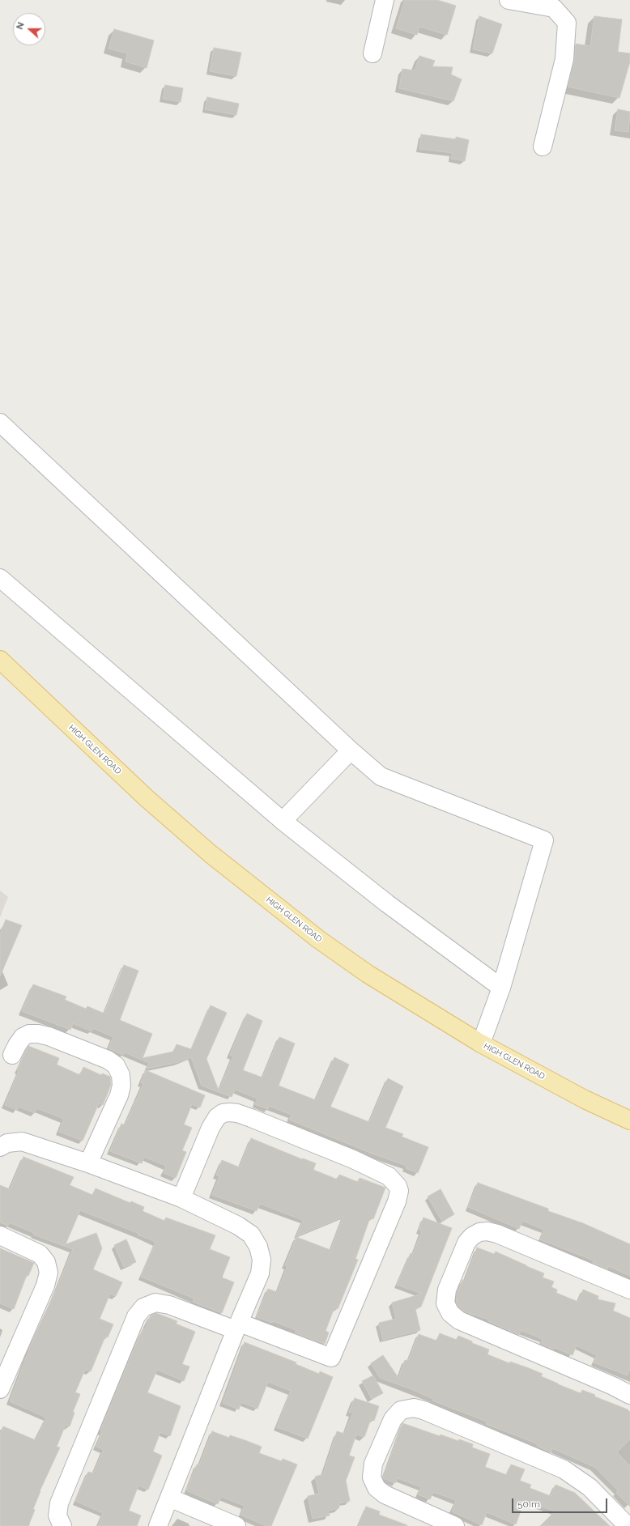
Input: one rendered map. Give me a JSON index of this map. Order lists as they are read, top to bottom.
{
  "streets": {
    "main road": ["HIGH GLEN ROAD"]
  },
  "scale_bar": "50 m",
  "north": "left"
}
